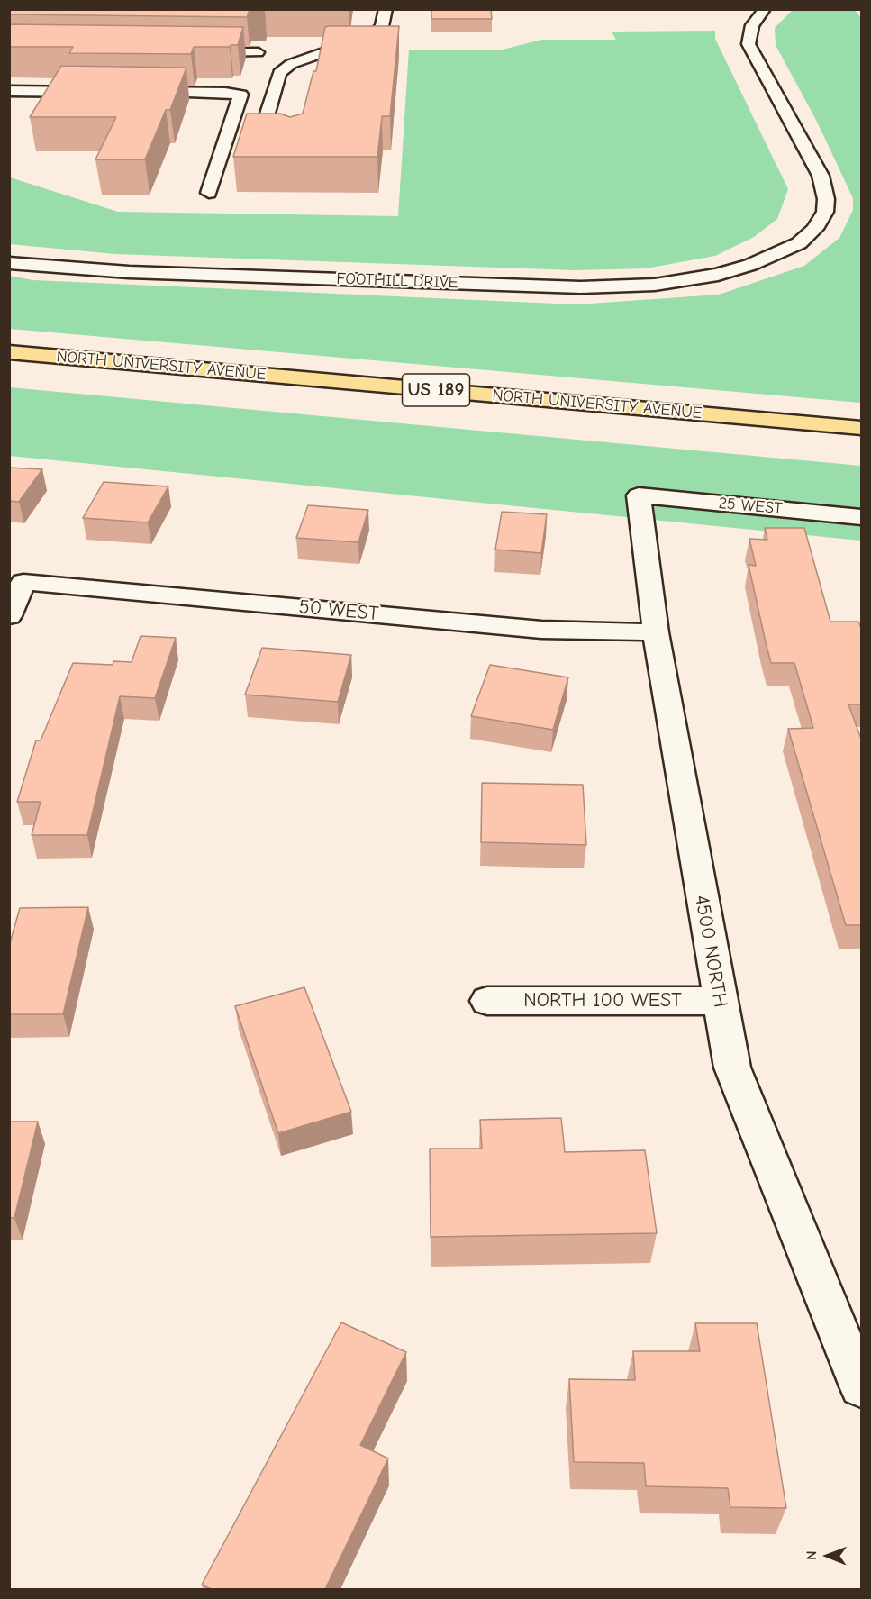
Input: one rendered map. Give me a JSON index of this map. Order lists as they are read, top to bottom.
{
  "streets": {
    "highway": ["NORTH UNIVERSITY AVENUE", "US 189"],
    "street": [
      "FOOTHILL DRIVE",
      "25 WEST",
      "50 WEST",
      "4500 NORTH",
      "NORTH 100 WEST"
    ]
  },
  "crossings": [
    ["25 WEST", "4500 NORTH"],
    ["50 WEST", "4500 NORTH"],
    ["4500 NORTH", "NORTH 100 WEST"]
  ],
  "north": "left"
}
